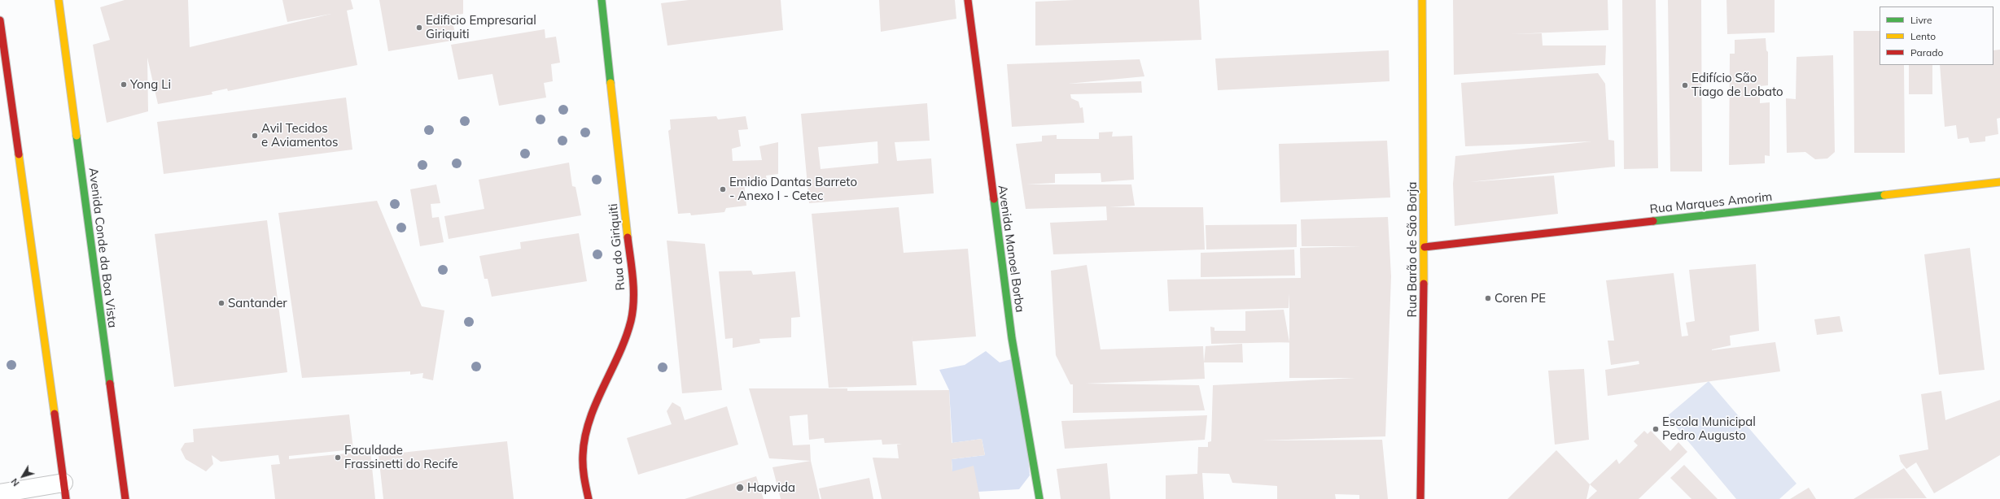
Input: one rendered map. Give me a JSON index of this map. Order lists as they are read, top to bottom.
{
  "streets": {
    "street": [
      "Rua Marques Amorim",
      "Rua do Giriquiti",
      "Avenida Conde da Boa Vista",
      "Avenida Manoel Borba",
      "Rua Barão de São Borja"
    ]
  },
  "crossings": [
    ["Rua Marques Amorim", "Rua Barão de São Borja"]
  ],
  "places": [
    "Edificio Empresarial Giriquiti",
    "Yong Li",
    "Edifício São Tiago de Lobato",
    "Avil Tecidos e Aviamentos",
    "Emidio Dantas Barreto - Anexo I - Cetec",
    "Coren PE",
    "Santander",
    "Escola Municipal Pedro Augusto",
    "Faculdade Frassinetti do Recife",
    "Hapvida"
  ],
  "legend": ["Livre", "Lento", "Parado"],
  "north": "bottom left"
}
